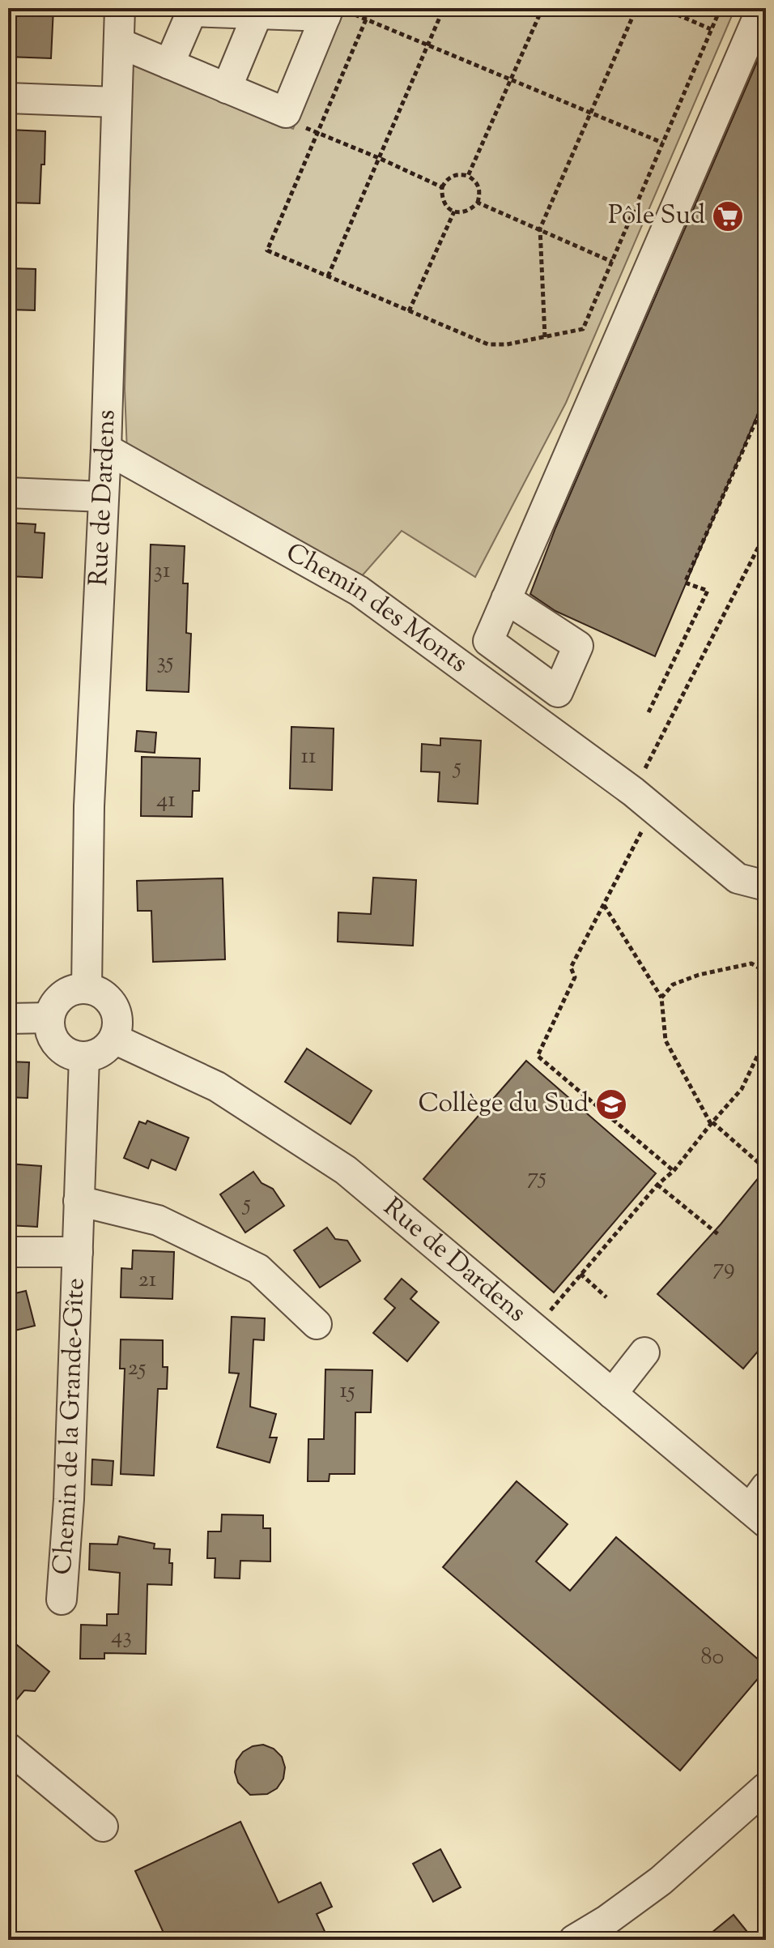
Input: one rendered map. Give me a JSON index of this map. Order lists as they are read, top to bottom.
{
  "streets": {
    "street": ["Rue de Dardens", "Chemin des Monts", "Chemin de la Grande-Gîte"]
  },
  "crossings": [
    ["Rue de Dardens", "Chemin des Monts"],
    ["Rue de Dardens", "Chemin de la Grande-Gîte"]
  ],
  "places": {
    "supermarket": ["Pôle Sud"],
    "school or university": ["Collège du Sud"]
  },
  "house_numbers": [
    "31",
    "35",
    "11",
    "5",
    "41",
    "75",
    "5",
    "79",
    "21",
    "25",
    "15",
    "43",
    "80"
  ]
}
